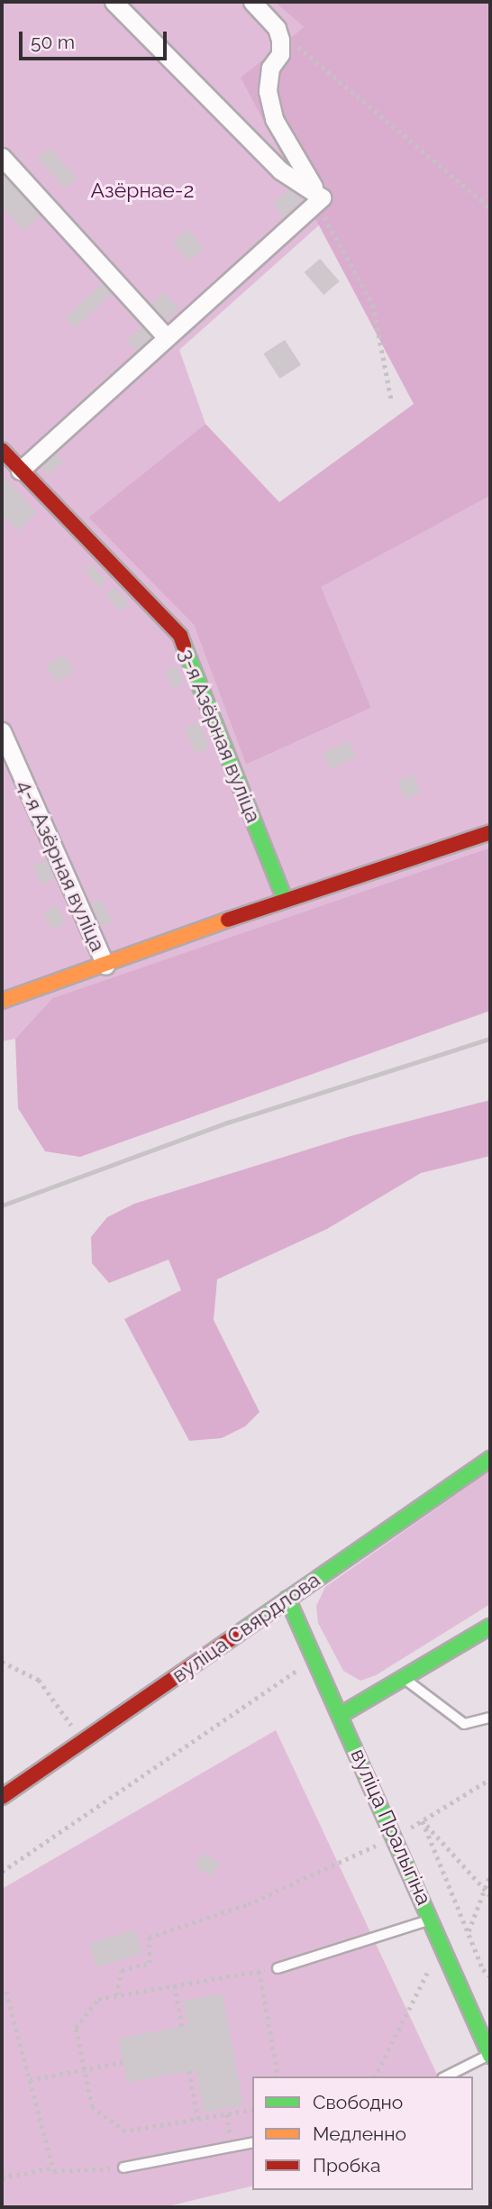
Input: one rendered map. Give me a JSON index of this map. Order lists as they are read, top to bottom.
{
  "streets": {
    "street": [
      "3-я Азёрная вуліца",
      "4-я Азёрная вуліца",
      "вуліца Свярдлова",
      "вуліца Пралыгіна"
    ]
  },
  "crossings": [
    ["вуліца Свярдлова", "вуліца Пралыгіна"]
  ],
  "parks": ["Азёрнае-2"],
  "legend": ["Свободно", "Медленно", "Пробка"],
  "scale_bar": "50 m"
}
